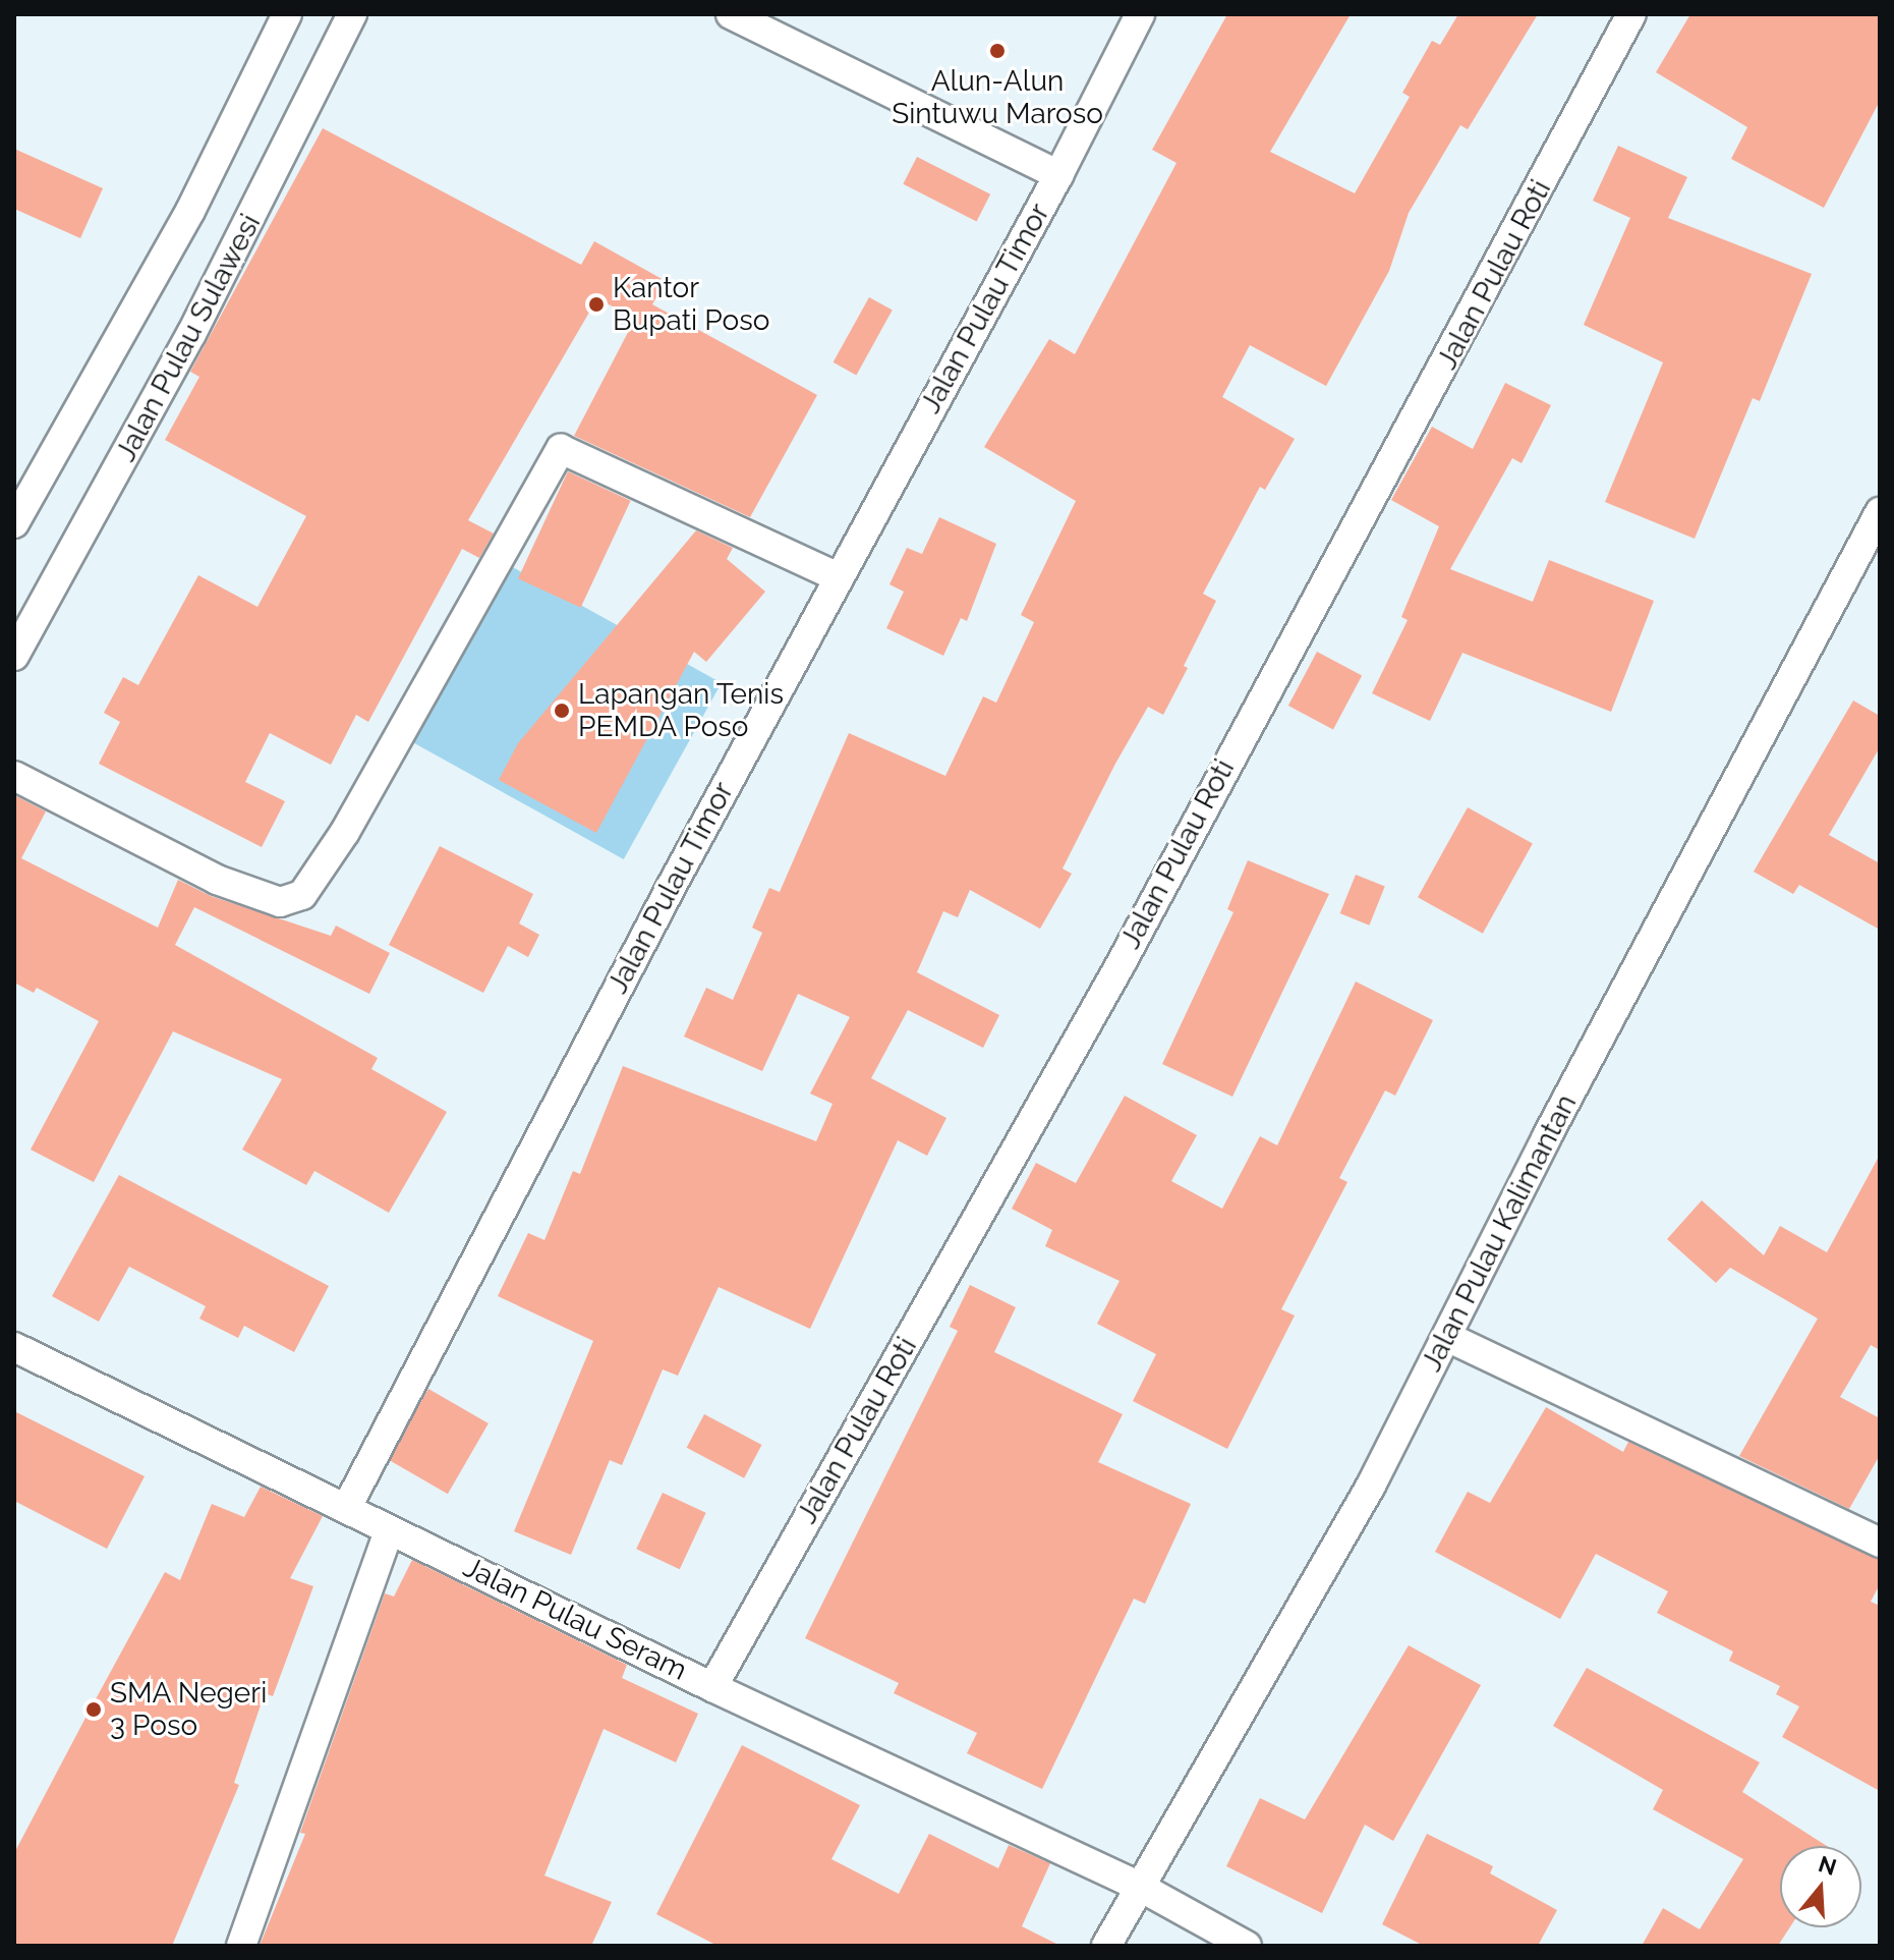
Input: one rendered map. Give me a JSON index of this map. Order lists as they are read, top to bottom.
{
  "streets": {
    "street": [
      "Jalan Pulau Roti",
      "Jalan Pulau Timor",
      "Jalan Pulau Sulawesi",
      "Jalan Pulau Kalimantan",
      "Jalan Pulau Seram"
    ]
  },
  "crossings": [
    ["Jalan Pulau Roti", "Jalan Pulau Seram"],
    ["Jalan Pulau Timor", "Jalan Pulau Seram"],
    ["Jalan Pulau Kalimantan", "Jalan Pulau Seram"]
  ],
  "places": [
    "Alun-Alun Sintuwu Maroso",
    "Kantor Bupati Poso",
    "Lapangan Tenis PEMDA Poso",
    "SMA Negeri 3 Poso"
  ],
  "north": "top"
}
